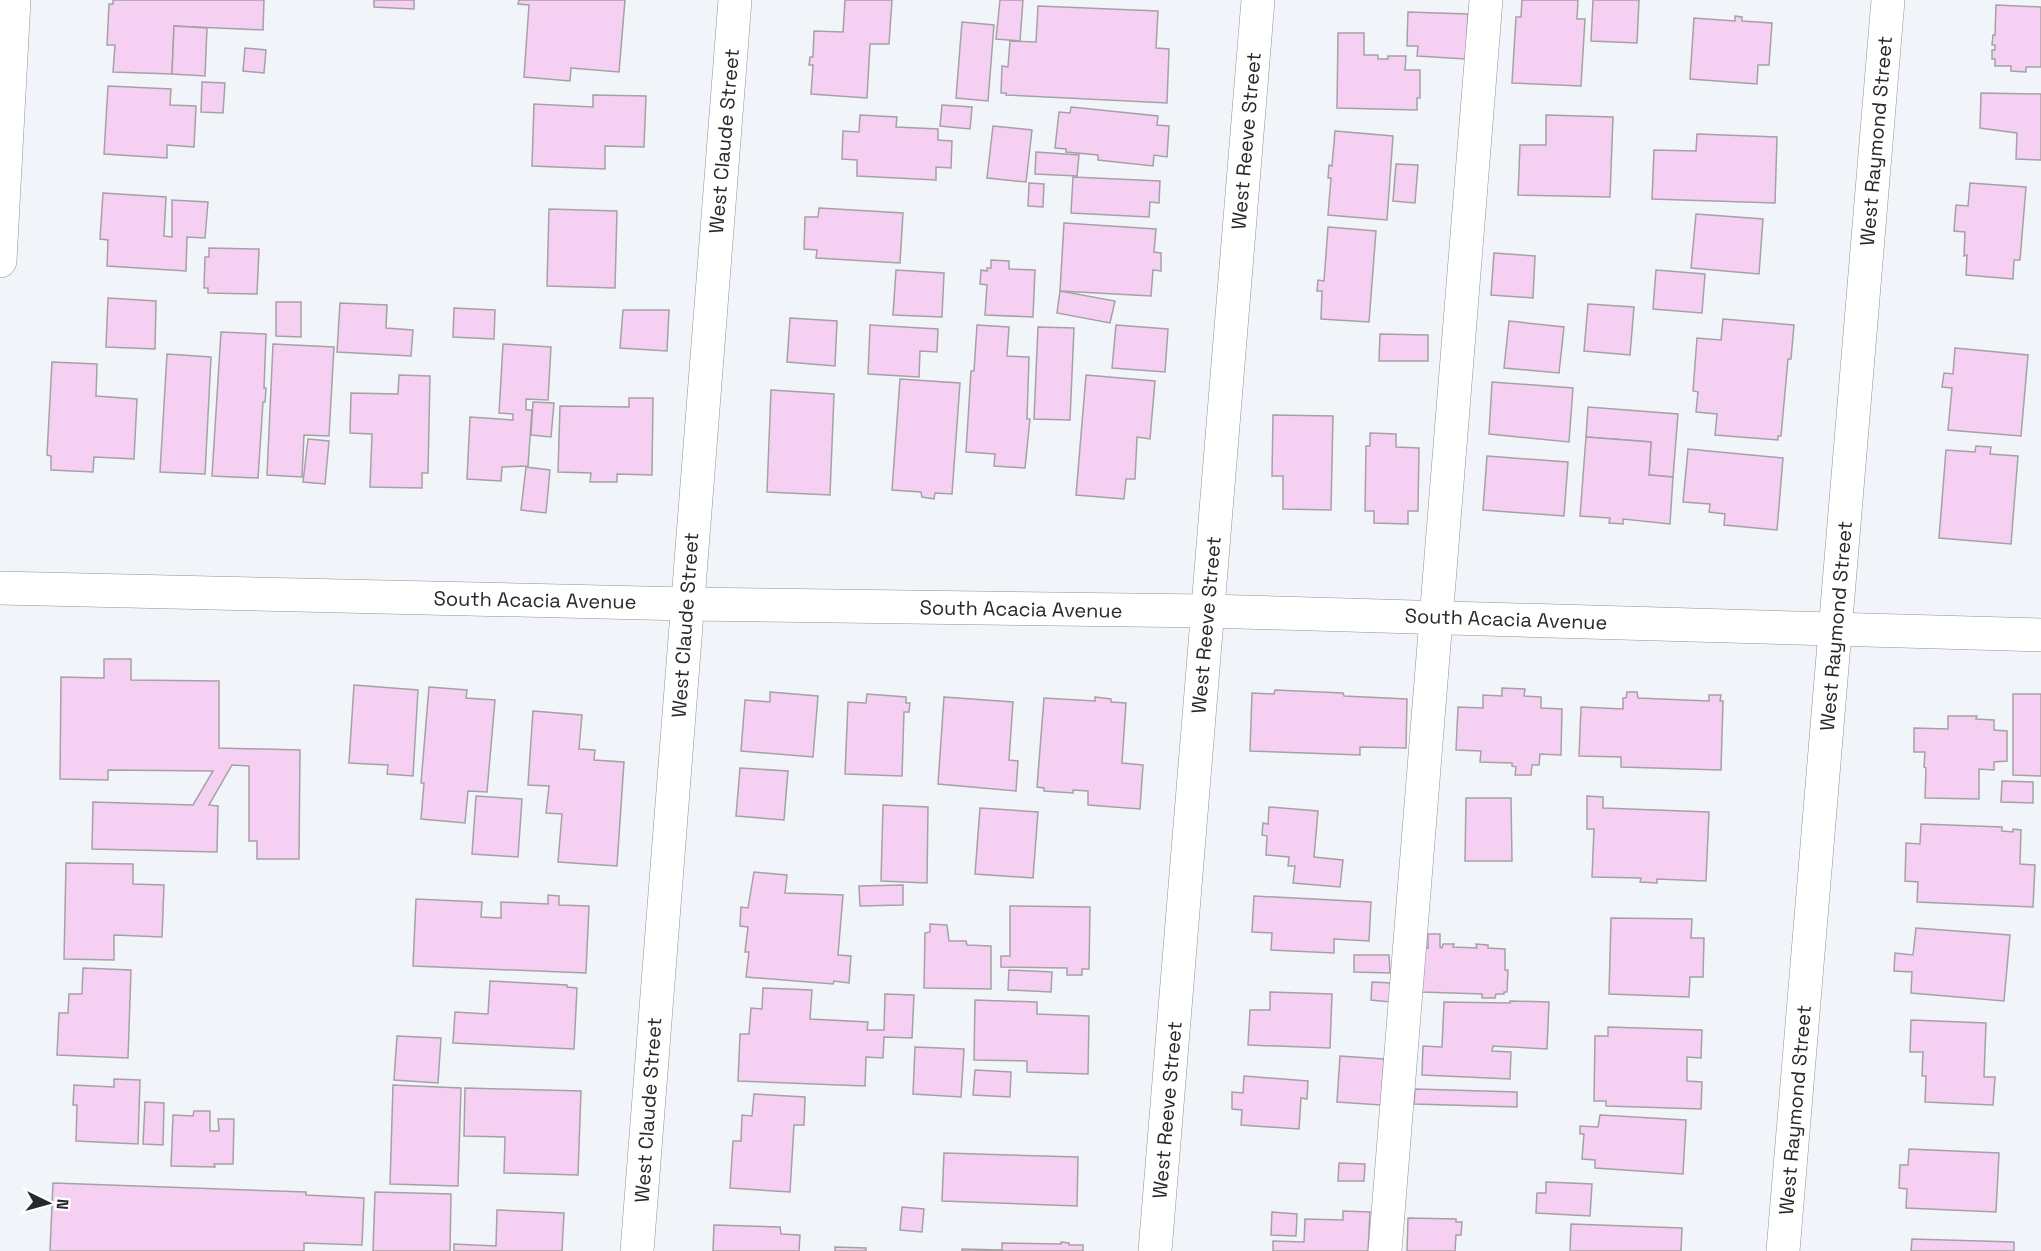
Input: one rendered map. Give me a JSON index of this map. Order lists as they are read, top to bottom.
{
  "streets": {
    "street": [
      "West Claude Street",
      "West Reeve Street",
      "West Raymond Street",
      "South Acacia Avenue"
    ]
  },
  "crossings": [
    ["West Claude Street", "South Acacia Avenue"],
    ["West Reeve Street", "South Acacia Avenue"],
    ["West Raymond Street", "South Acacia Avenue"]
  ],
  "north": "right"
}
